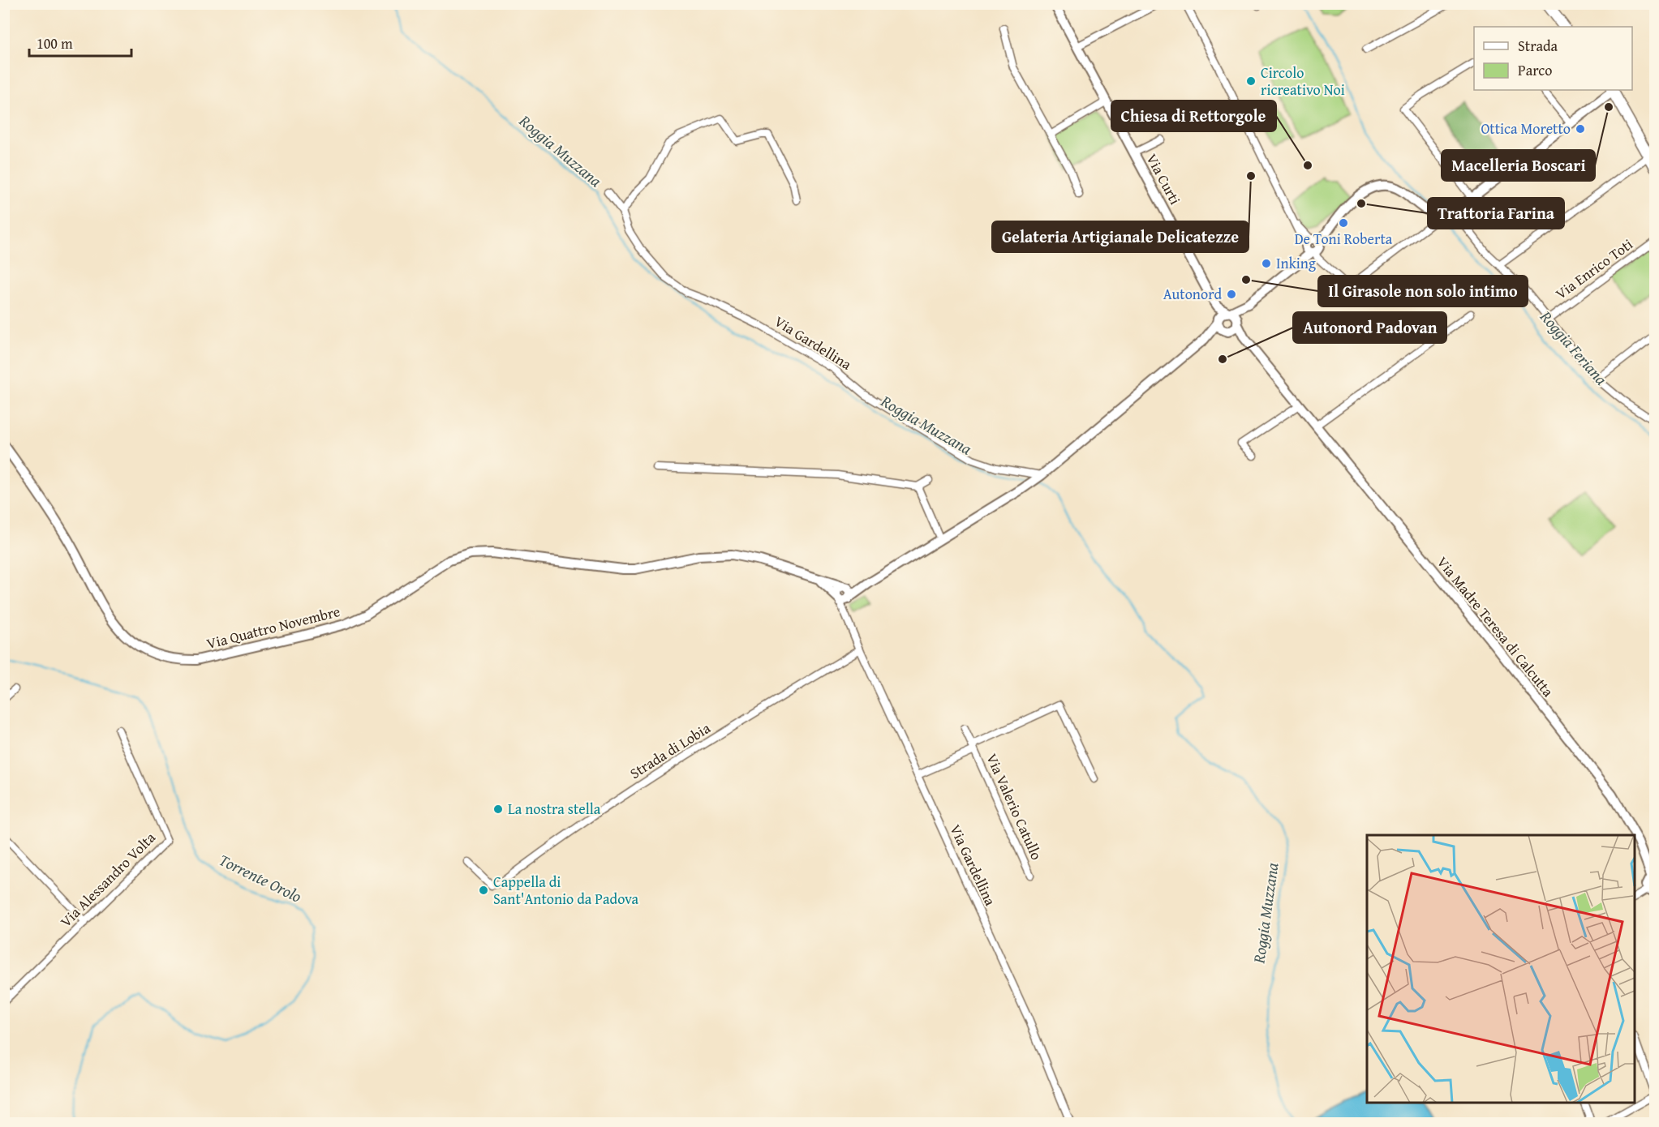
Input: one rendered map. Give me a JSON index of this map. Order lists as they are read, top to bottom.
{
  "streets": {
    "street": [
      "Via Curti",
      "Via Enrico Toti",
      "Via Gardellina",
      "Via Madre Teresa di Calcutta",
      "Via Quattro Novembre",
      "Strada di Lobia",
      "Via Valerio Catullo",
      "Via Alessandro Volta"
    ]
  },
  "crossings": [
    ["Via Curti", "Via Madre Teresa di Calcutta"],
    ["Via Gardellina", "Via Quattro Novembre"],
    ["Via Gardellina", "Strada di Lobia"],
    ["Via Gardellina", "Via Valerio Catullo"]
  ],
  "water": ["Roggia Muzzana", "Roggia Feriana", "Torrente Orolo"],
  "places": [
    "Circolo ricreativo Noi",
    "Macelleria Boscari",
    "Ottica Moretto",
    "Chiesa di Rettorgole",
    "Gelateria Artigianale Delicatezze",
    "Trattoria Farina",
    "De Toni Roberta",
    "Inking",
    "Il Girasole non solo intimo",
    "Autonord",
    "Autonord Padovan",
    "La nostra stella",
    "Cappella di Sant'Antonio da Padova"
  ],
  "legend": ["Strada", "Parco"],
  "scale_bar": "100 m"
}
